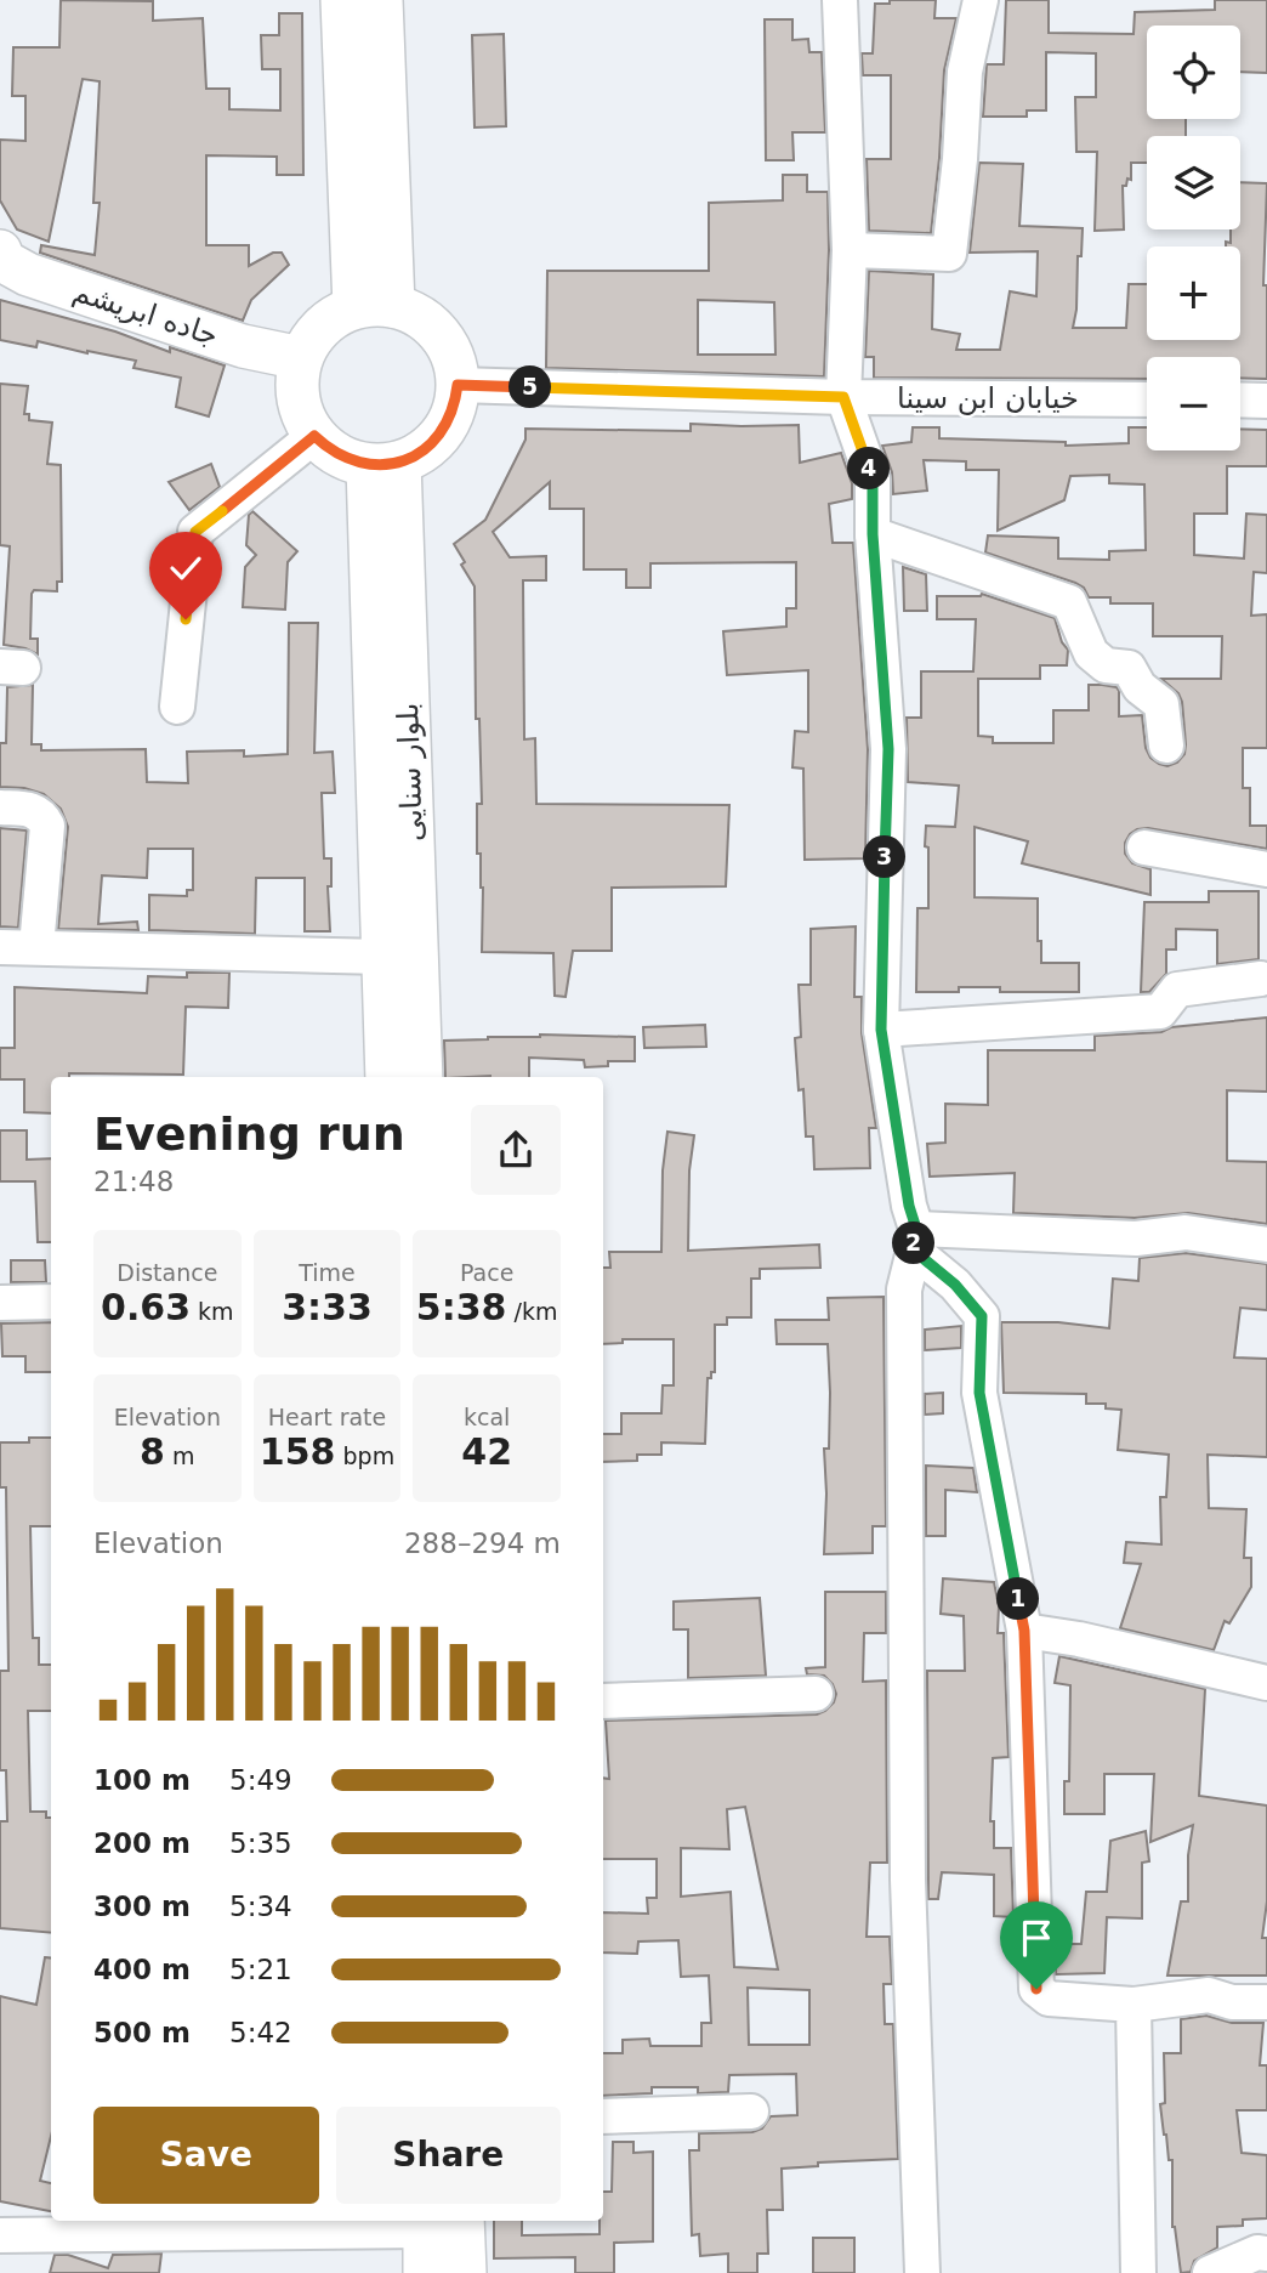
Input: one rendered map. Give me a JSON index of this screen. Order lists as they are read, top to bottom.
{
  "streets": {
    "main road": ["جاده ابریشم", "بلوار سنایی"],
    "street": ["خیابان ابن سینا"]
  },
  "crossings": [
    ["جاده ابریشم", "خیابان ابن سینا"],
    ["جاده ابریشم", "بلوار سنایی"],
    ["خیابان ابن سینا", "بلوار سنایی"]
  ],
  "page": {
    "map_buttons": ["+", "−"],
    "pins": [
      "5",
      "4",
      "3",
      "2",
      "1"
    ],
    "heading": ["Evening run", "21:48"],
    "stats": [
      ["Distance", "0.63 km"],
      ["Time", "3:33"],
      ["Pace", "5:38 /km"],
      ["Elevation", "8 m"],
      ["Heart rate", "158 bpm"],
      ["kcal", "42"]
    ],
    "chart": ["Elevation", "288–294 m"],
    "list": [
      {
        "name": "100 m",
        "note": "5:49"
      },
      {
        "name": "200 m",
        "note": "5:35"
      },
      {
        "name": "300 m",
        "note": "5:34"
      },
      {
        "name": "400 m",
        "note": "5:21"
      },
      {
        "name": "500 m",
        "note": "5:42"
      }
    ],
    "buttons": ["Save", "Share"]
  }
}
